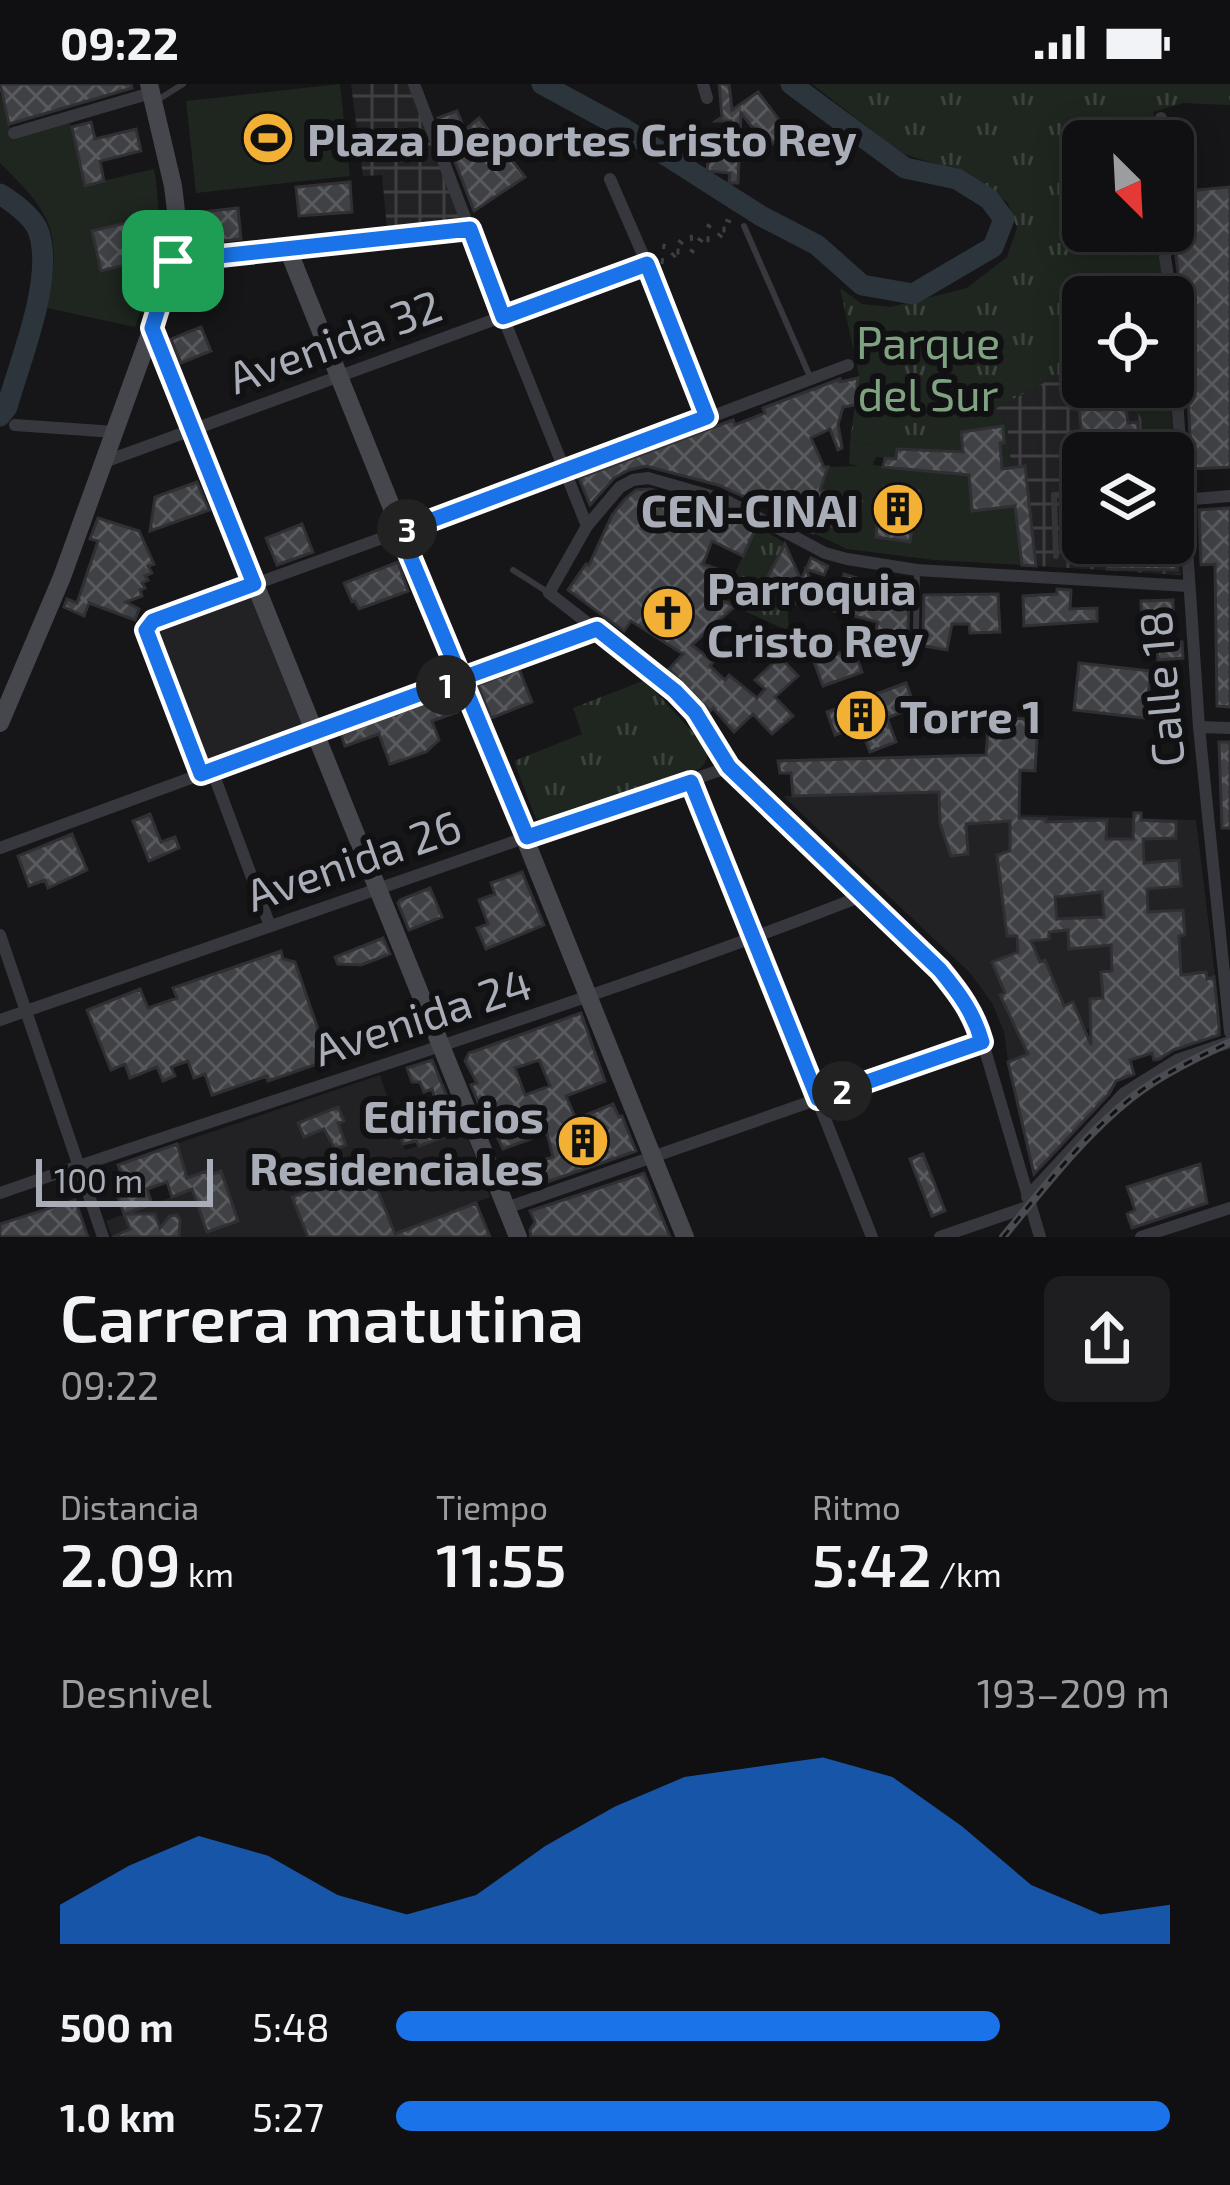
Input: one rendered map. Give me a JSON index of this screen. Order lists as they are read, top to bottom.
{
  "streets": {
    "street": [
      "Avenida 32",
      "Calle 18",
      "Avenida 26",
      "Avenida 24"
    ]
  },
  "parks": ["Parque del Sur"],
  "places": {
    "sports": ["Plaza Deportes Cristo Rey"],
    "building": ["CEN-CINAI", "Torre 1", "Edificios Residenciales"],
    "church": ["Parroquia Cristo Rey"]
  },
  "scale_bar": "100 m",
  "north": "bottom right",
  "page": {
    "status": "09:22",
    "pins": ["3", "1", "2"],
    "scale": "100 m",
    "heading": ["Carrera matutina", "09:22"],
    "stats": [
      ["Distancia", "2.09 km"],
      ["Tiempo", "11:55"],
      ["Ritmo", "5:42 /km"]
    ],
    "chart": ["Desnivel", "193–209 m"],
    "list": [
      {
        "name": "500 m",
        "note": "5:48"
      },
      {
        "name": "1.0 km",
        "note": "5:27"
      }
    ]
  }
}
